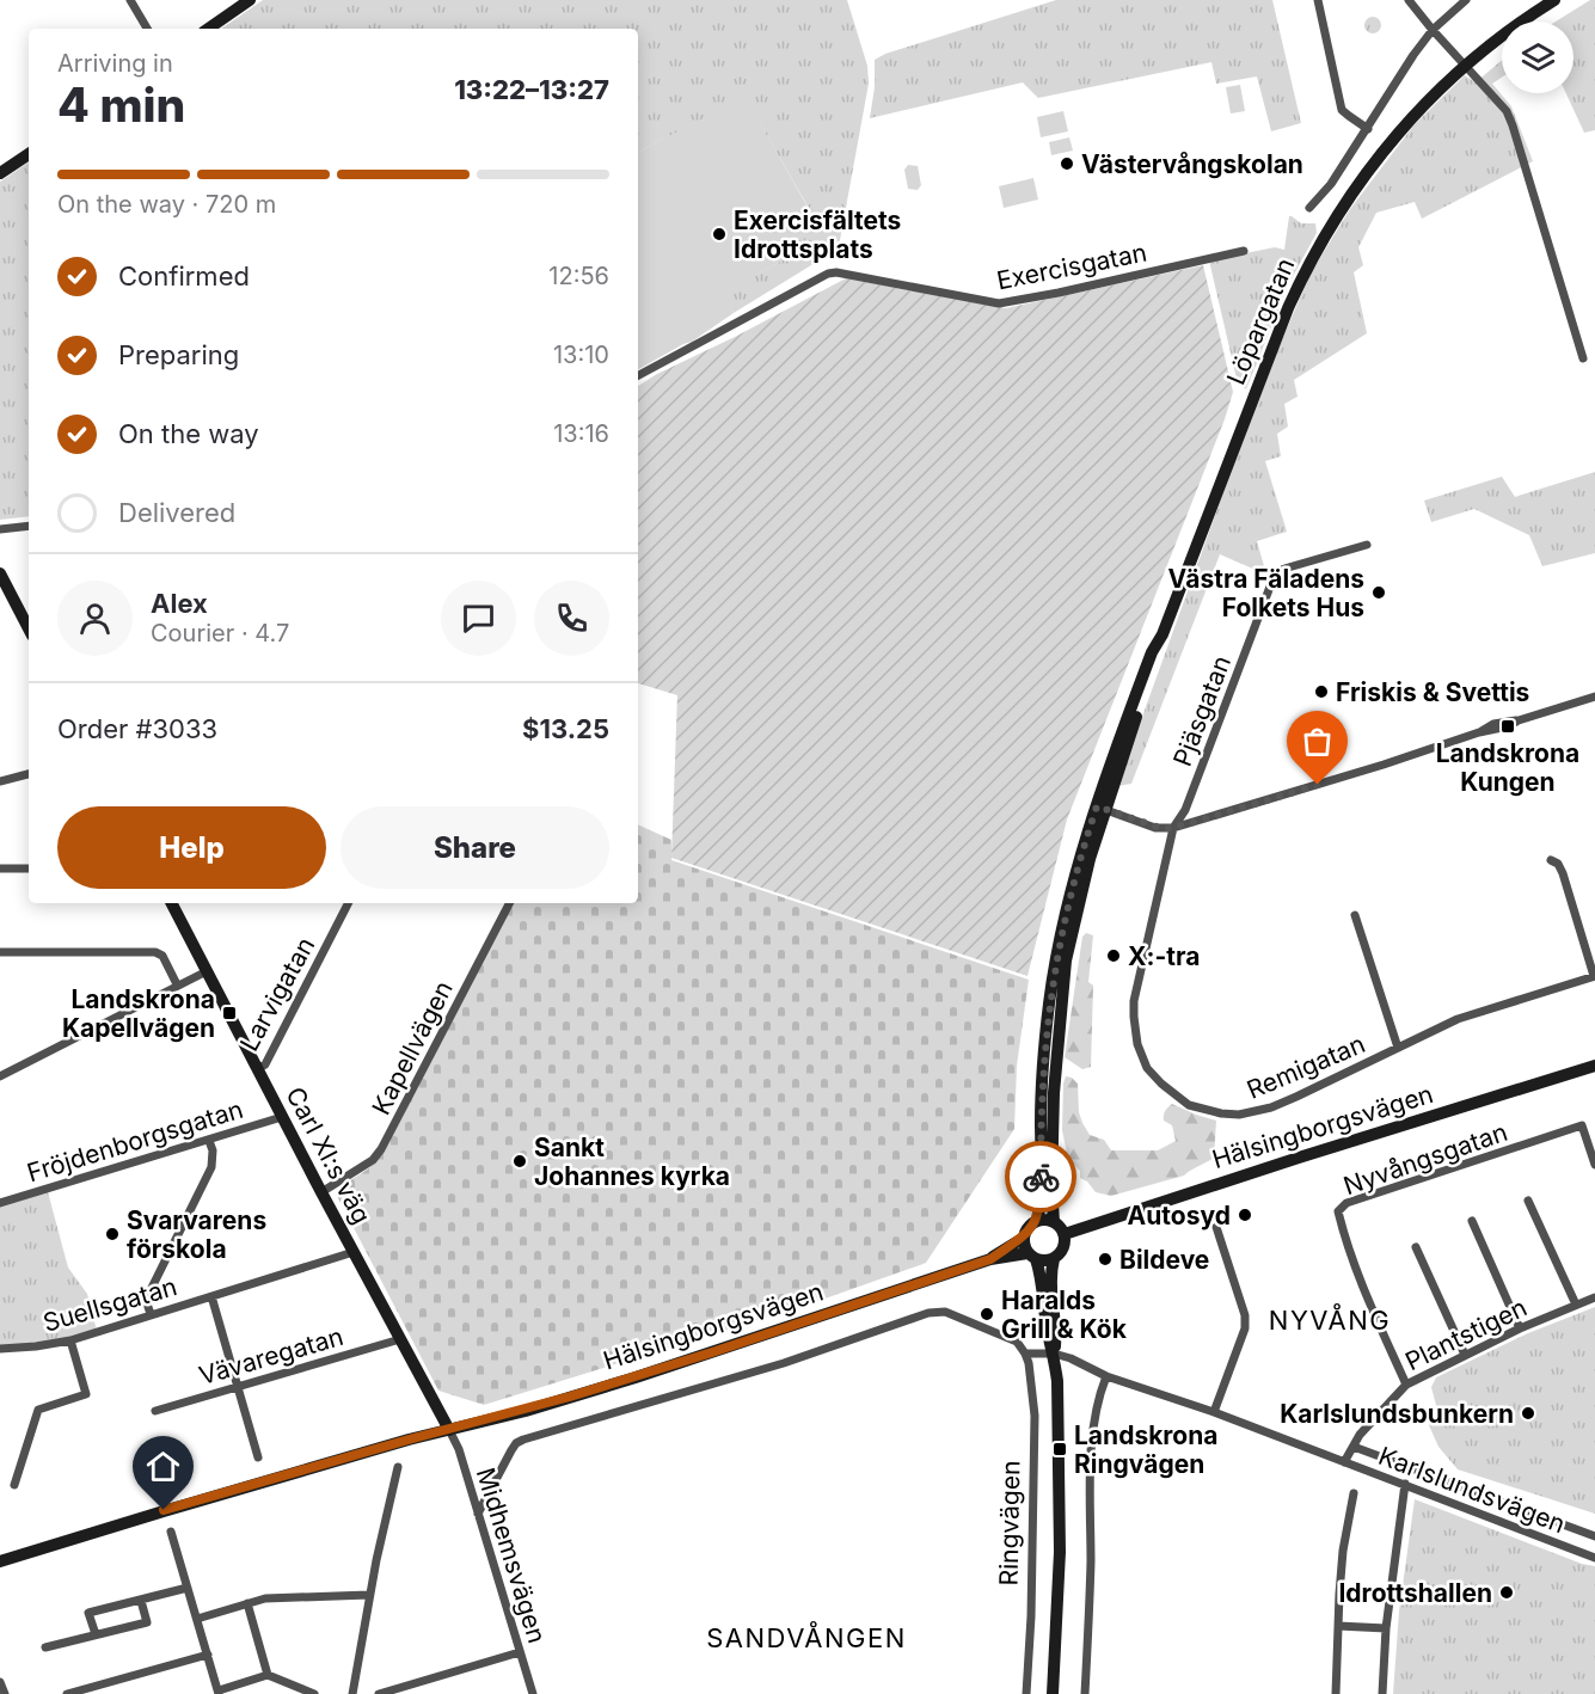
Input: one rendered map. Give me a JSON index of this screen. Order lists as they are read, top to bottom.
{
  "streets": {
    "street": [
      "Exercisgatan",
      "Löpargatan",
      "Pjäsgatan",
      "Larvigatan",
      "Kapellvägen",
      "Remigatan",
      "Hälsingborgsvägen",
      "Fröjdenborgsgatan",
      "Carl XI:s väg",
      "Nyvångsgatan",
      "Suellsgatan",
      "Plantstigen",
      "Vävaregatan",
      "Karlslundsvägen",
      "Ringvägen",
      "Midhemsvägen"
    ]
  },
  "crossings": [
    ["Löpargatan", "Hälsingborgsvägen"],
    ["Löpargatan", "Ringvägen"],
    ["Pjäsgatan", "Remigatan"],
    ["Larvigatan", "Carl XI:s väg"],
    ["Kapellvägen", "Carl XI:s väg"],
    ["Hälsingborgsvägen", "Carl XI:s väg"],
    ["Hälsingborgsvägen", "Ringvägen"],
    ["Hälsingborgsvägen", "Midhemsvägen"],
    ["Fröjdenborgsgatan", "Carl XI:s väg"],
    ["Carl XI:s väg", "Suellsgatan"],
    ["Carl XI:s väg", "Vävaregatan"],
    ["Carl XI:s väg", "Midhemsvägen"],
    ["Nyvångsgatan", "Plantstigen"],
    ["Plantstigen", "Karlslundsvägen"],
    ["Karlslundsvägen", "Ringvägen"]
  ],
  "districts": ["NYVÅNG", "SANDVÅNGEN"],
  "places": {
    "other": [
      "Västervångskolan",
      "Exercisfältets Idrottsplats",
      "Västra Fäladens Folkets Hus",
      "Friskis & Svettis",
      "X:-tra",
      "Sankt Johannes kyrka",
      "Autosyd",
      "Svarvarens förskola",
      "Bildeve",
      "Haralds Grill & Kök",
      "Karlslundsbunkern",
      "Idrottshallen"
    ],
    "transit": ["Landskrona Kungen", "Landskrona Kapellvägen", "Landskrona Ringvägen"]
  },
  "page": {
    "heading": ["4 min", "Arriving in", "13:22–13:27"],
    "panel": [
      "Alex",
      "Courier · 4.7",
      "Order #3033",
      "$13.25"
    ],
    "bar": "On the way · 720 m",
    "list": [
      ["Confirmed", "12:56"],
      ["Preparing", "13:10"],
      ["On the way", "13:16"],
      "Delivered"
    ],
    "buttons": ["Help", "Share"]
  }
}
